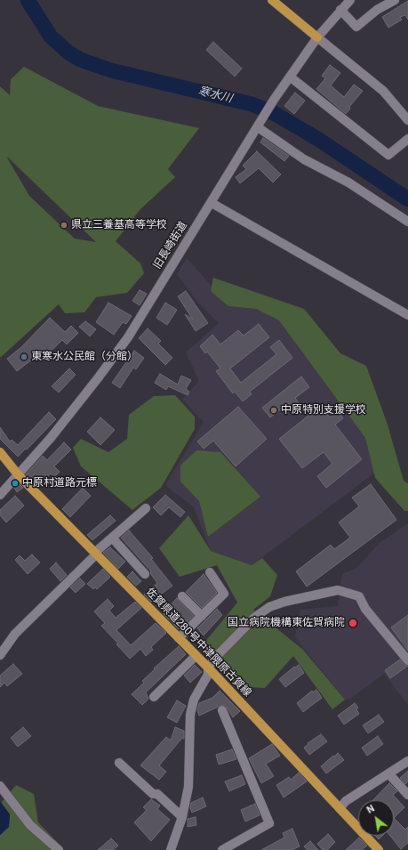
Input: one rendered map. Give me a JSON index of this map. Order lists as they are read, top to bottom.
{
  "streets": {
    "main road": ["佐賀県道280号中津隈原古賀線"],
    "street": ["旧長崎街道"]
  },
  "crossings": [
    ["旧長崎街道", "佐賀県道280号中津隈原古賀線"]
  ],
  "water": ["寒水川"],
  "places": [
    "県立三養基高等学校",
    "東寒水公民館（分館）",
    "中原特別支援学校",
    "中原村道路元標",
    "国立病院機構東佐賀病院"
  ],
  "north": "top left"
}
